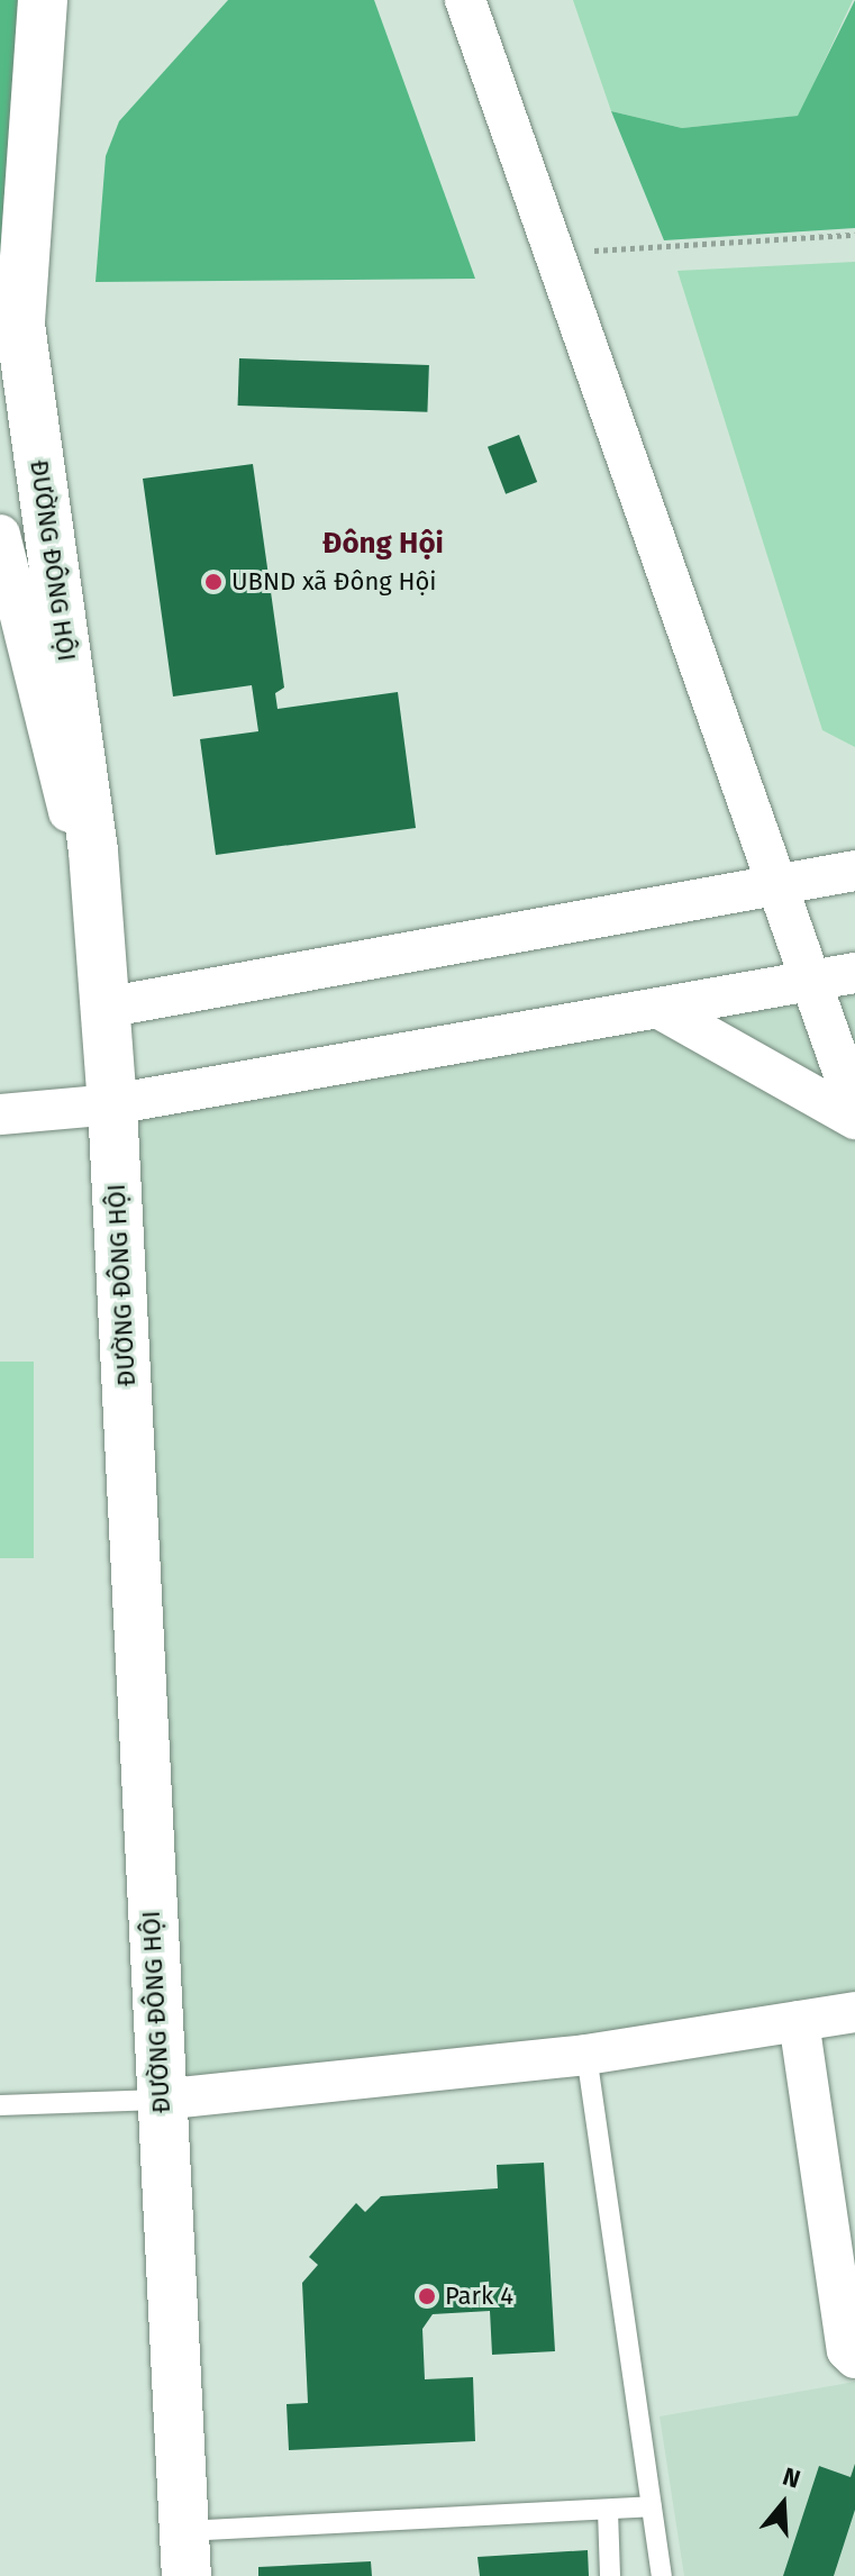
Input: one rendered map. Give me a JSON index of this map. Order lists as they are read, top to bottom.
{
  "streets": {
    "street": ["ĐƯỜNG ĐÔNG HỘI"]
  },
  "districts": ["Đông Hội"],
  "places": ["UBND xã Đông Hội", "Park 4"],
  "north": "top"
}
